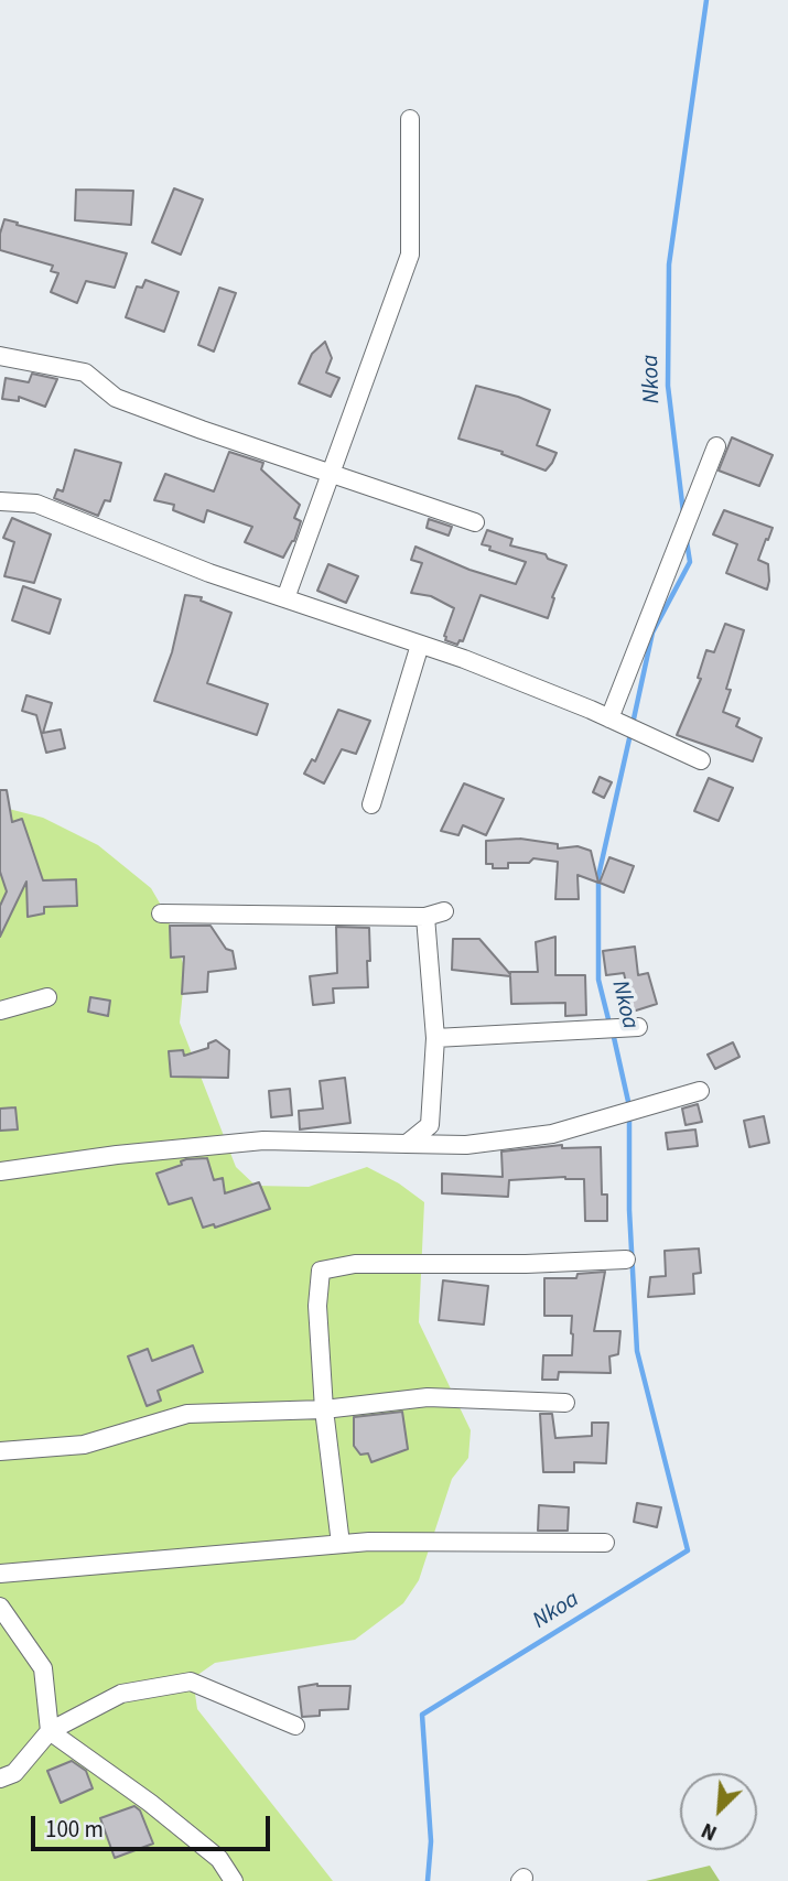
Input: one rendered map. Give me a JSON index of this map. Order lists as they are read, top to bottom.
{
  "water": ["Nkoa"],
  "scale_bar": "100 m",
  "north": "bottom left"
}
